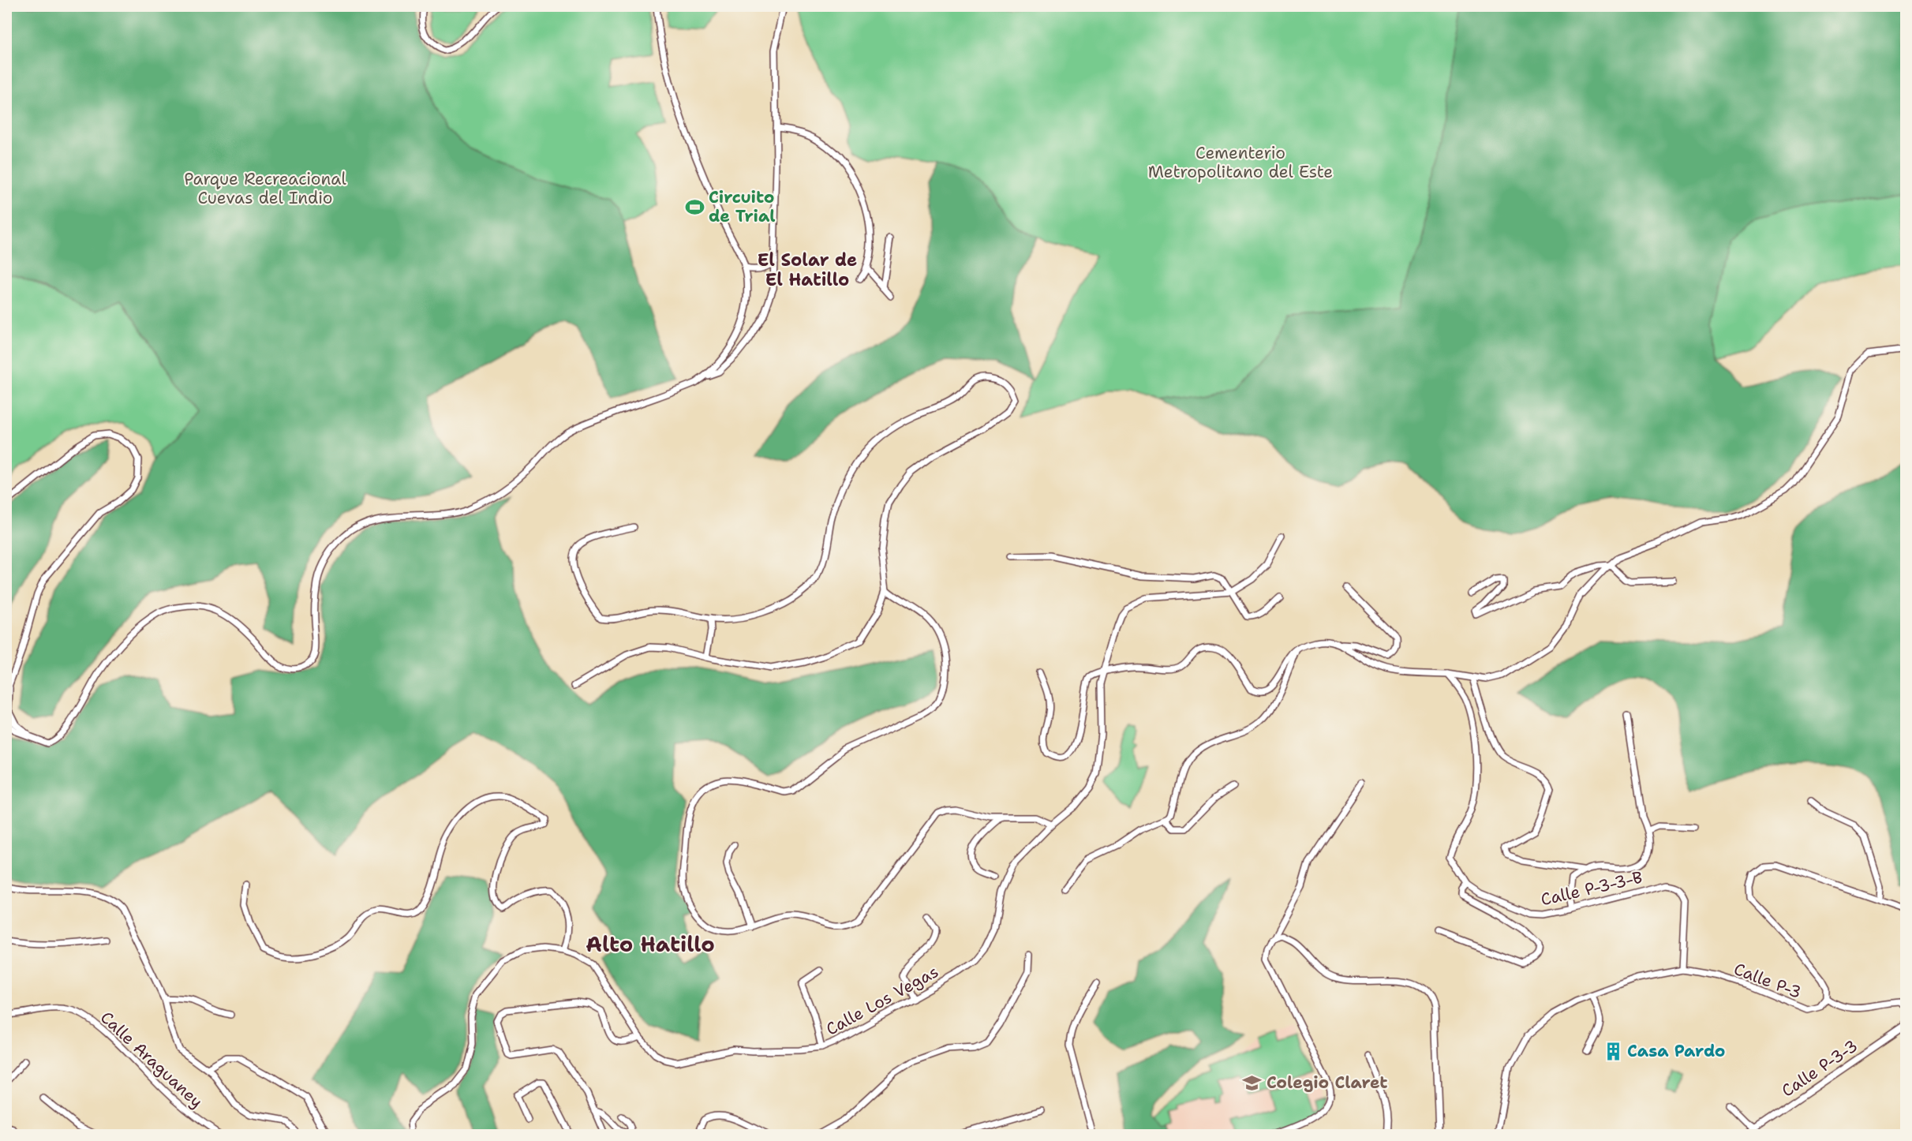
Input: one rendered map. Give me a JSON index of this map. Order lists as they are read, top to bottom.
{
  "streets": {
    "street": [
      "Calle P-3-3-B",
      "Calle P-3",
      "Calle Los Vegas",
      "Calle Araguaney",
      "Calle P-3-3"
    ]
  },
  "crossings": [
    ["Calle P-3-3-B", "Calle P-3"]
  ],
  "districts": ["El Solar de El Hatillo", "Alto Hatillo"],
  "parks": ["Cementerio Metropolitano del Este", "Parque Recreacional Cuevas del Indio"],
  "places": {
    "sports": ["Circuito de Trial"],
    "building": ["Casa Pardo"],
    "school or university": ["Colegio Claret"]
  }
}
